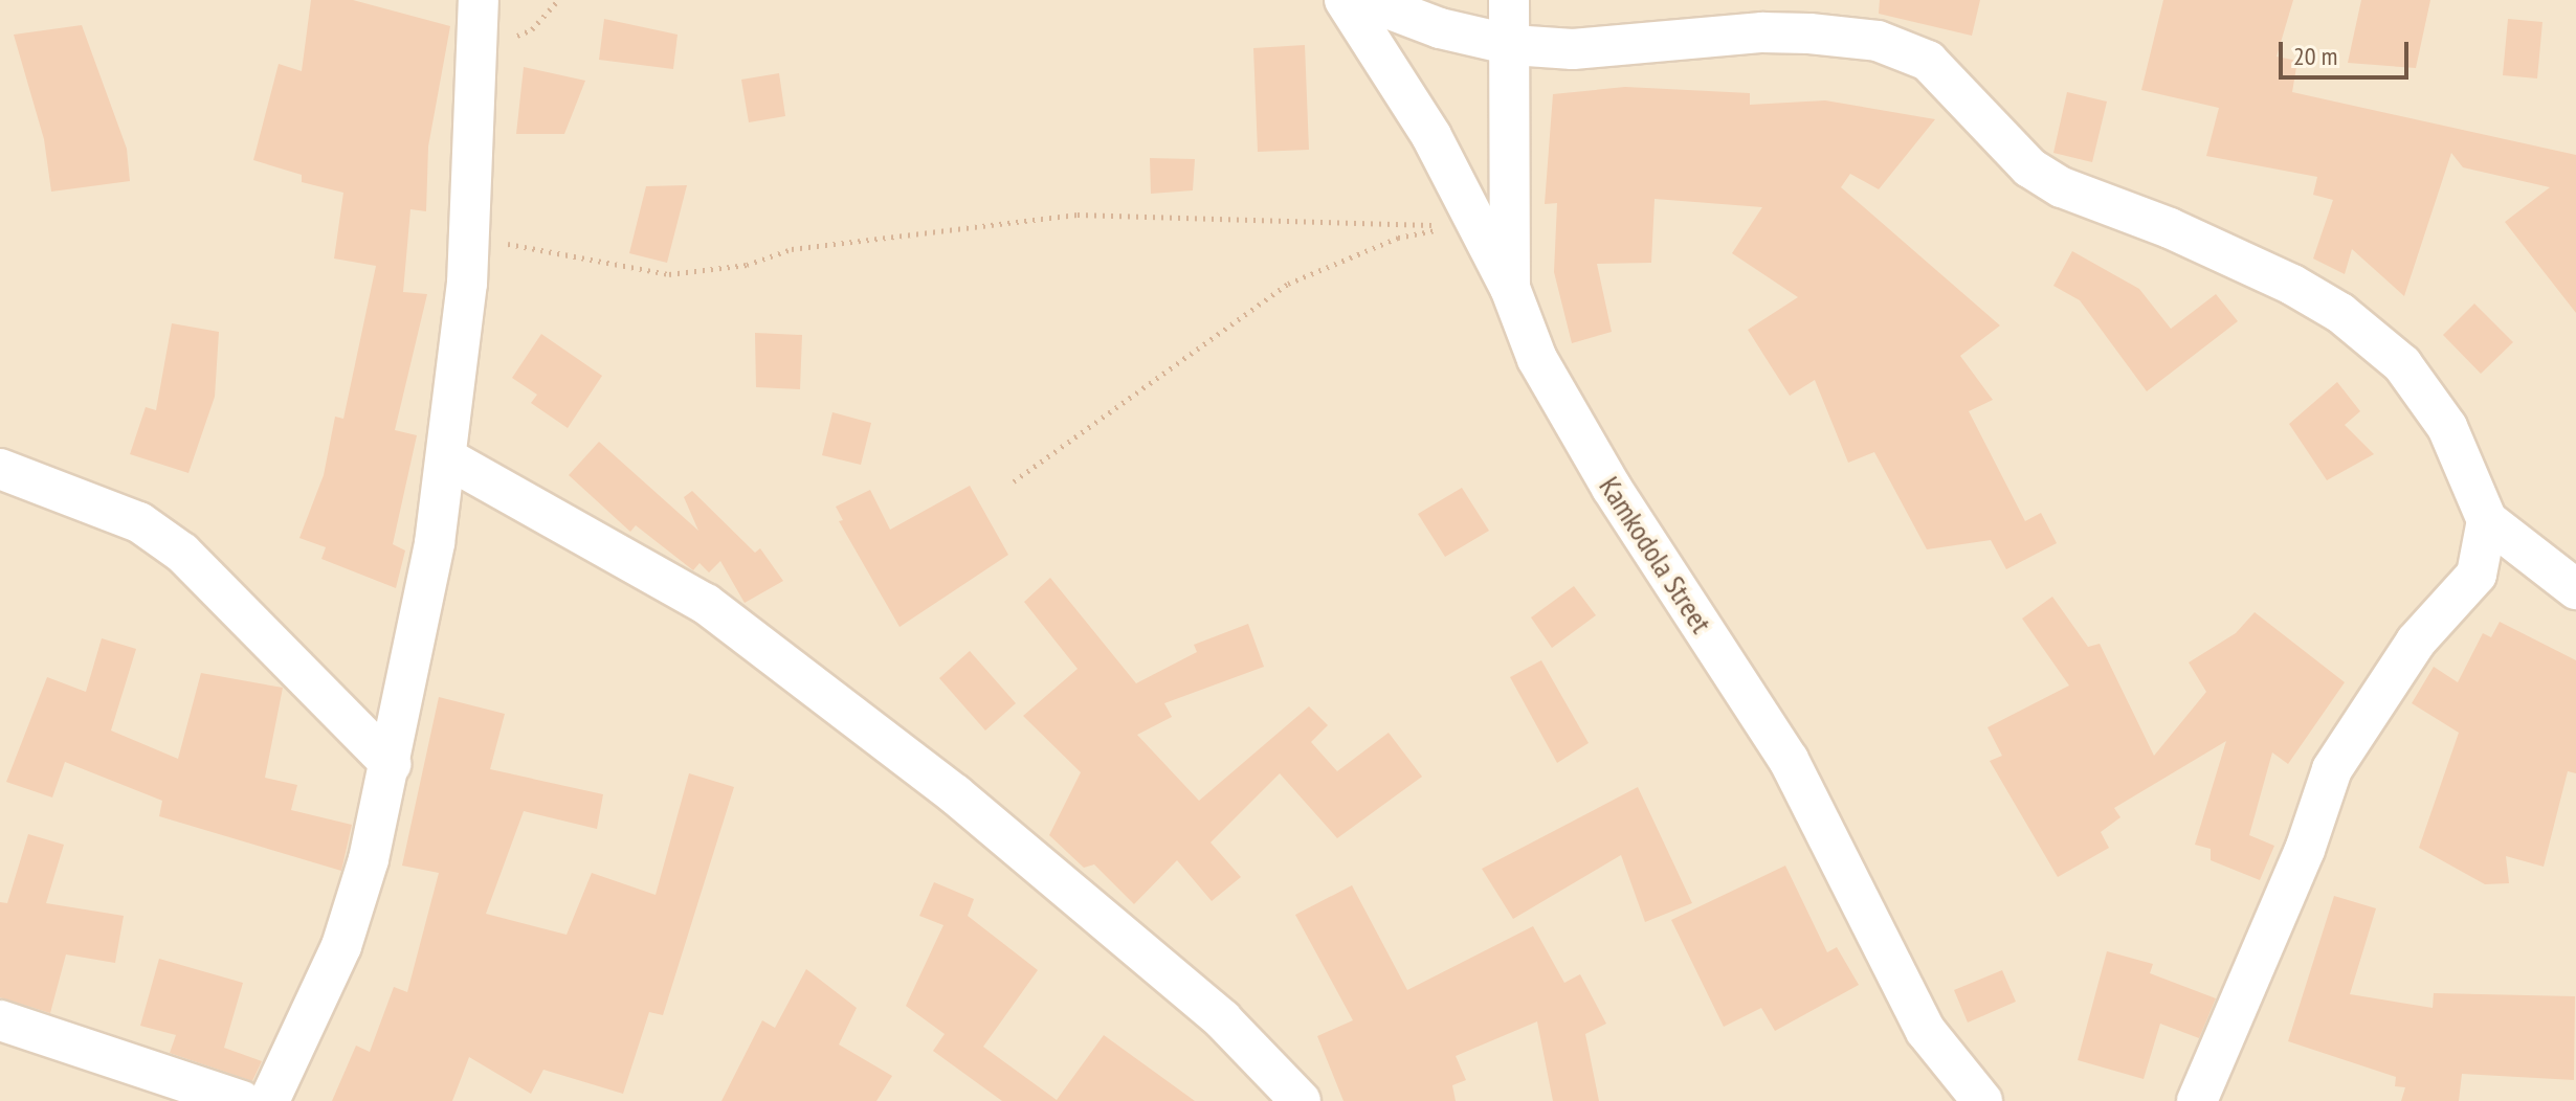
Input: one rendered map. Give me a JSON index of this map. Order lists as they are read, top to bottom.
{
  "streets": {
    "street": ["Kamkodola Street"]
  },
  "scale_bar": "20 m"
}
